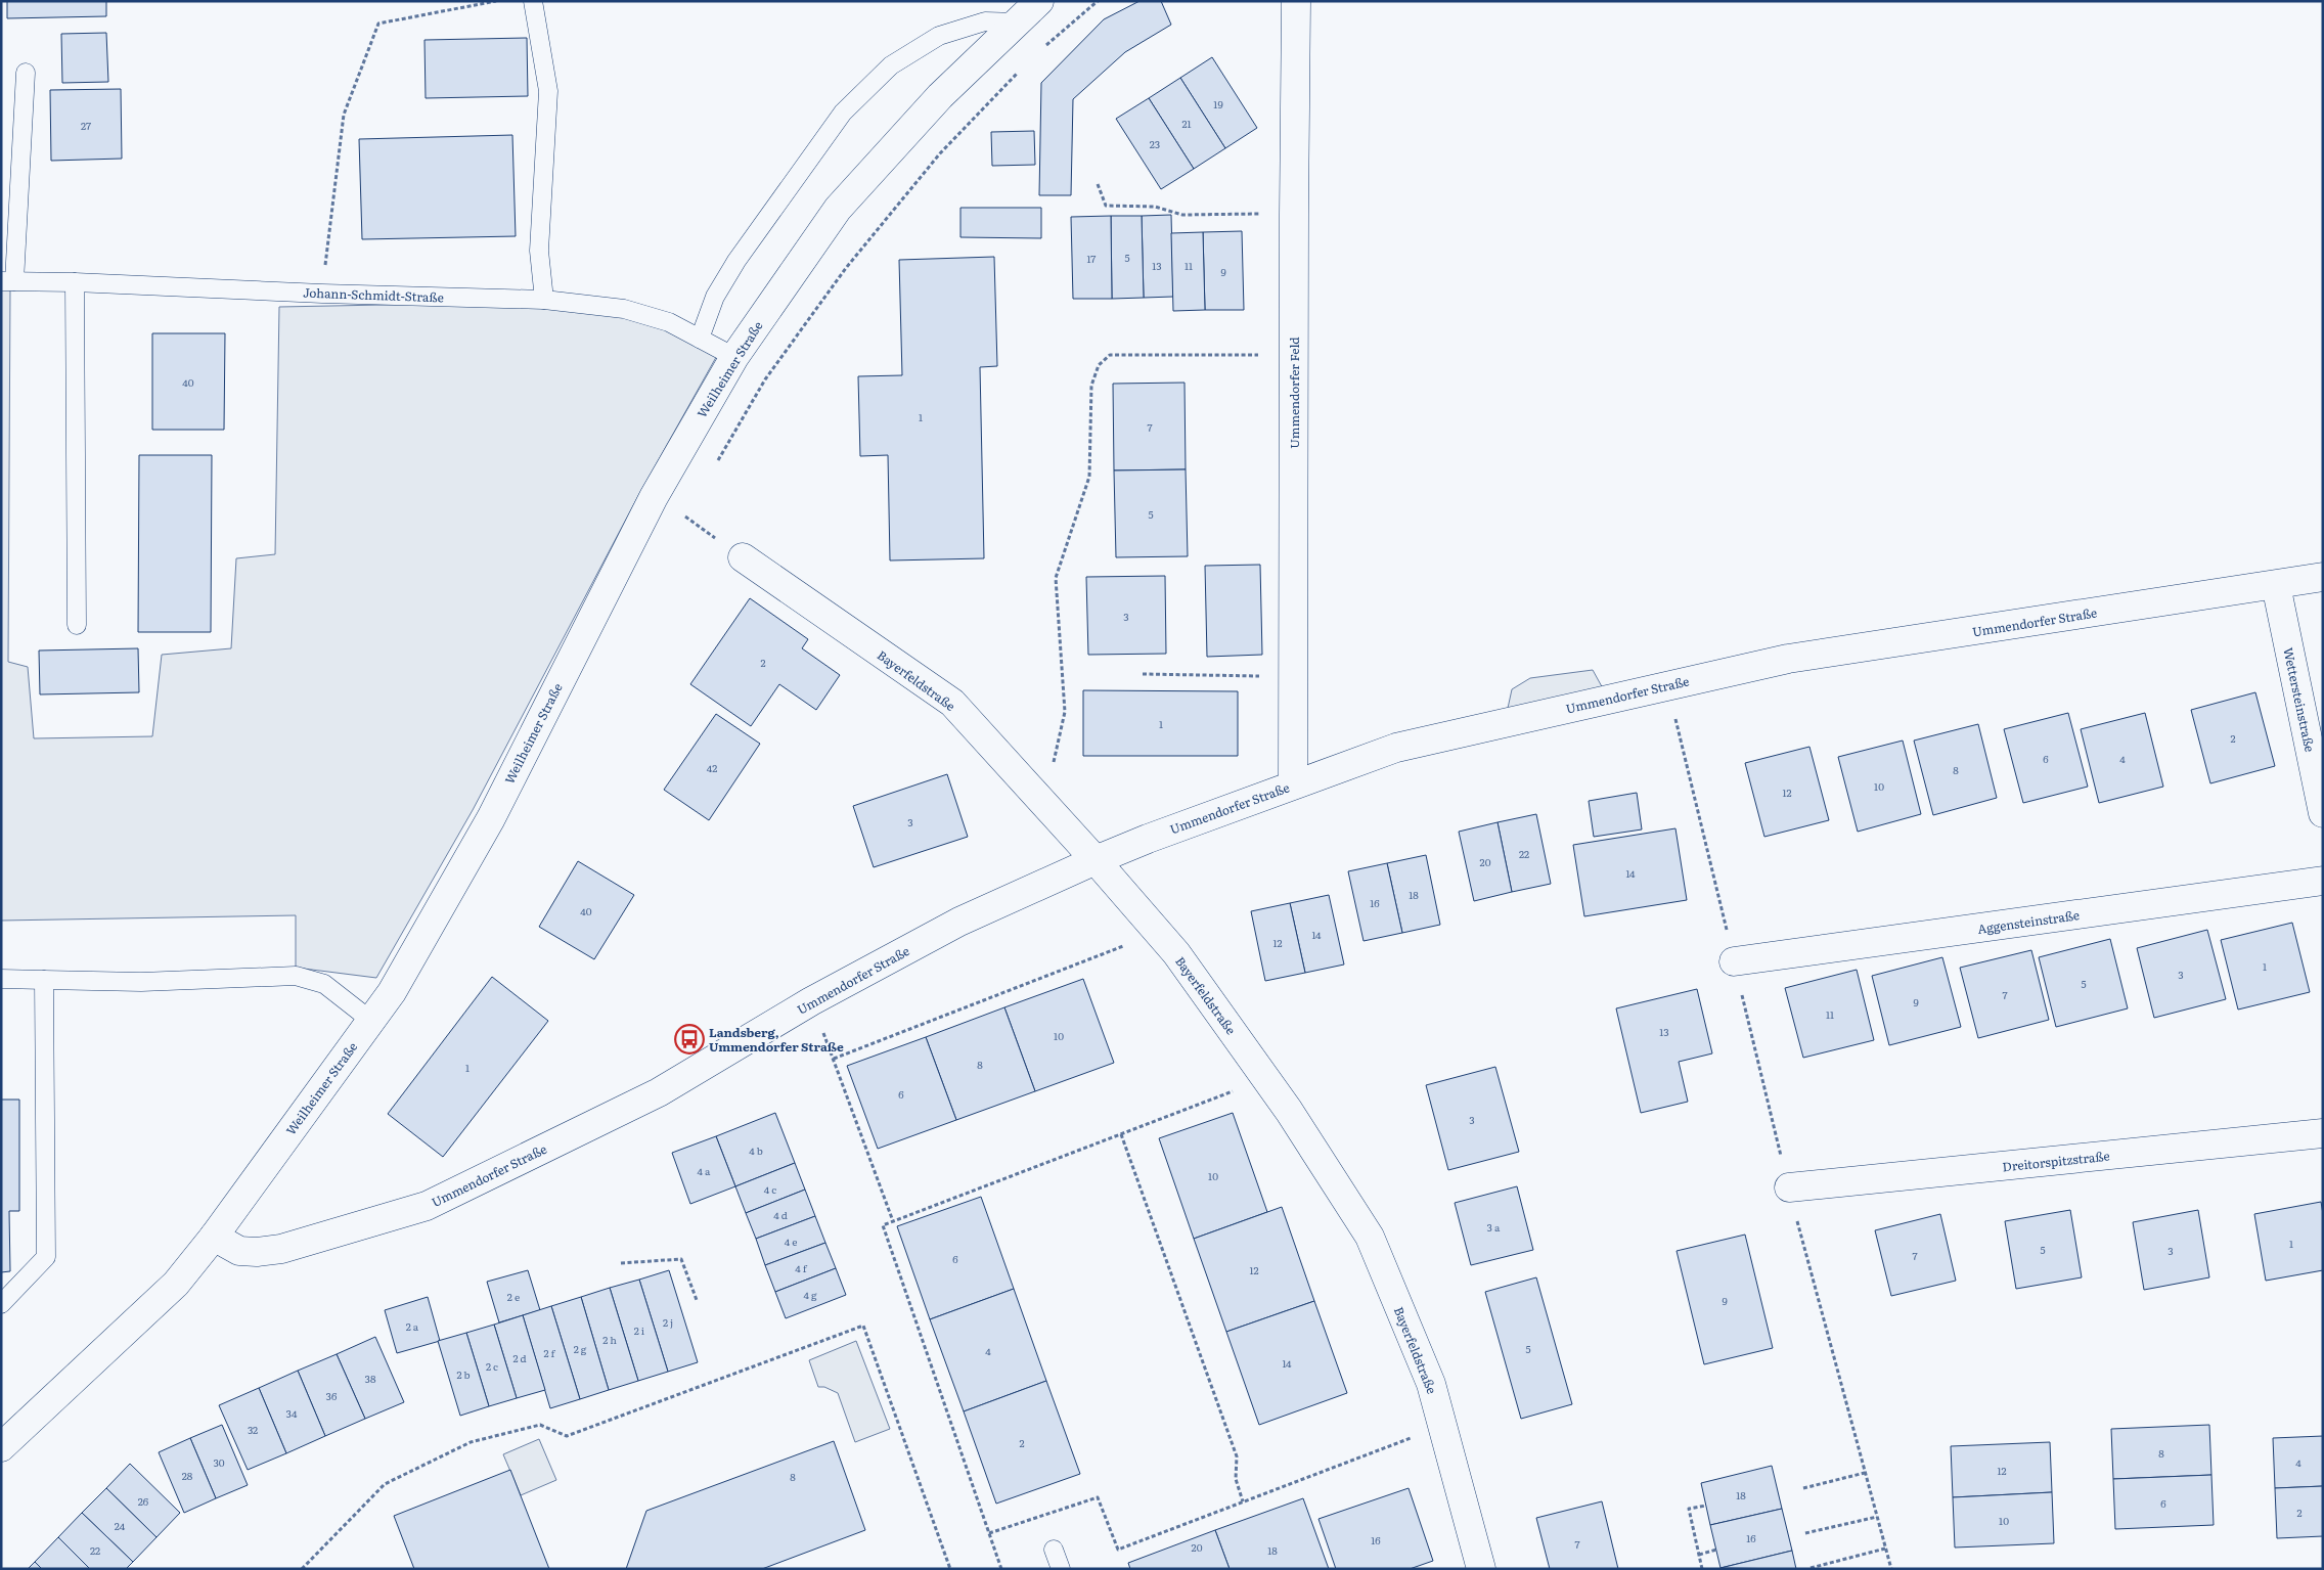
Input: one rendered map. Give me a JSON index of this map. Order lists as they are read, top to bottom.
{
  "streets": {
    "street": [
      "Weilheimer Straße",
      "Ummendorfer Feld",
      "Ummendorfer Straße",
      "Bayerfeldstraße",
      "Wettersteinstraße",
      "Aggensteinstraße",
      "Dreitorspitzstraße"
    ],
    "lane": ["Johann-Schmidt-Straße"]
  },
  "crossings": [
    ["Johann-Schmidt-Straße", "Weilheimer Straße"],
    ["Weilheimer Straße", "Ummendorfer Straße"],
    ["Ummendorfer Feld", "Ummendorfer Straße"],
    ["Ummendorfer Straße", "Bayerfeldstraße"],
    ["Ummendorfer Straße", "Wettersteinstraße"]
  ],
  "places": {
    "bus stop": ["Landsberg, Ummendorfer Straße"]
  },
  "house_numbers": [
    "19",
    "21",
    "27",
    "23",
    "5",
    "17",
    "13",
    "11",
    "9",
    "40",
    "1",
    "7",
    "5",
    "3",
    "2",
    "1",
    "2",
    "6",
    "4",
    "42",
    "8",
    "10",
    "12",
    "3",
    "22",
    "20",
    "14",
    "18",
    "16",
    "40",
    "14",
    "12",
    "1",
    "3",
    "5",
    "7",
    "9",
    "11",
    "13",
    "10",
    "8",
    "1",
    "6",
    "3",
    "4 b",
    "4 a",
    "10",
    "4 c",
    "4 d",
    "3 a",
    "4 e",
    "1",
    "5",
    "3",
    "7",
    "6",
    "4 f",
    "12",
    "4 g",
    "2 e",
    "9",
    "2 j",
    "2 a",
    "2 i",
    "2 h",
    "2 g",
    "5",
    "4",
    "2 f",
    "2 d",
    "14",
    "2 c",
    "2 b",
    "38",
    "36",
    "34",
    "32",
    "2",
    "8",
    "30",
    "4",
    "12",
    "28",
    "8",
    "18",
    "26",
    "6",
    "2",
    "10",
    "24",
    "16",
    "16",
    "7",
    "20",
    "22",
    "18"
  ]
}
